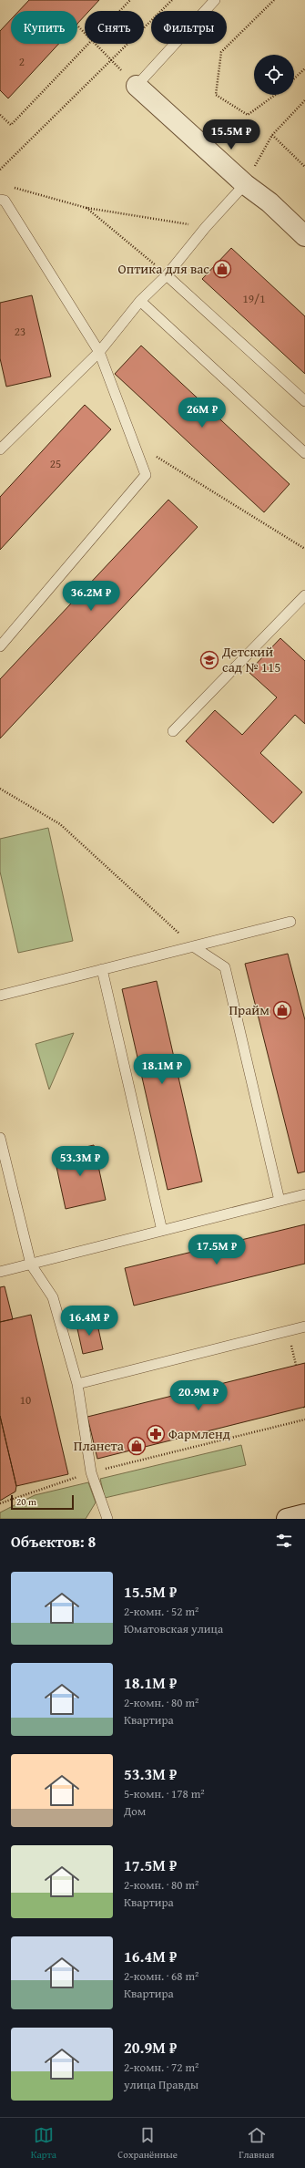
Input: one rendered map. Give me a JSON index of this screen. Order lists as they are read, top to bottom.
{
  "places": {
    "shop": ["Оптика для вас", "Прайм", "Планета"],
    "school or university": ["Детский сад № 115"],
    "pharmacy": ["Фармленд"]
  },
  "house_numbers": [
    "2",
    "19/1",
    "23",
    "25",
    "10"
  ],
  "scale_bar": "20 m",
  "page": {
    "chip": ["Купить", "Снять", "Фильтры"],
    "price": [
      "15.5M ₽",
      "26M ₽",
      "36.2M ₽",
      "18.1M ₽",
      "53.3M ₽",
      "17.5M ₽",
      "16.4M ₽",
      "20.9M ₽"
    ],
    "scale": "20 m",
    "heading": "Объектов: 8",
    "list": [
      {
        "name": "15.5M ₽",
        "note": "2-комн. · 52 m² · Юматовская улица"
      },
      {
        "name": "18.1M ₽",
        "note": "2-комн. · 80 m² · Квартира"
      },
      {
        "name": "53.3M ₽",
        "note": "5-комн. · 178 m² · Дом"
      },
      {
        "name": "17.5M ₽",
        "note": "2-комн. · 80 m² · Квартира"
      },
      {
        "name": "16.4M ₽",
        "note": "2-комн. · 68 m² · Квартира"
      },
      {
        "name": "20.9M ₽",
        "note": "2-комн. · 72 m² · улица Правды"
      }
    ],
    "tabs": ["Карта", "Сохранённые", "Главная"]
  }
}
